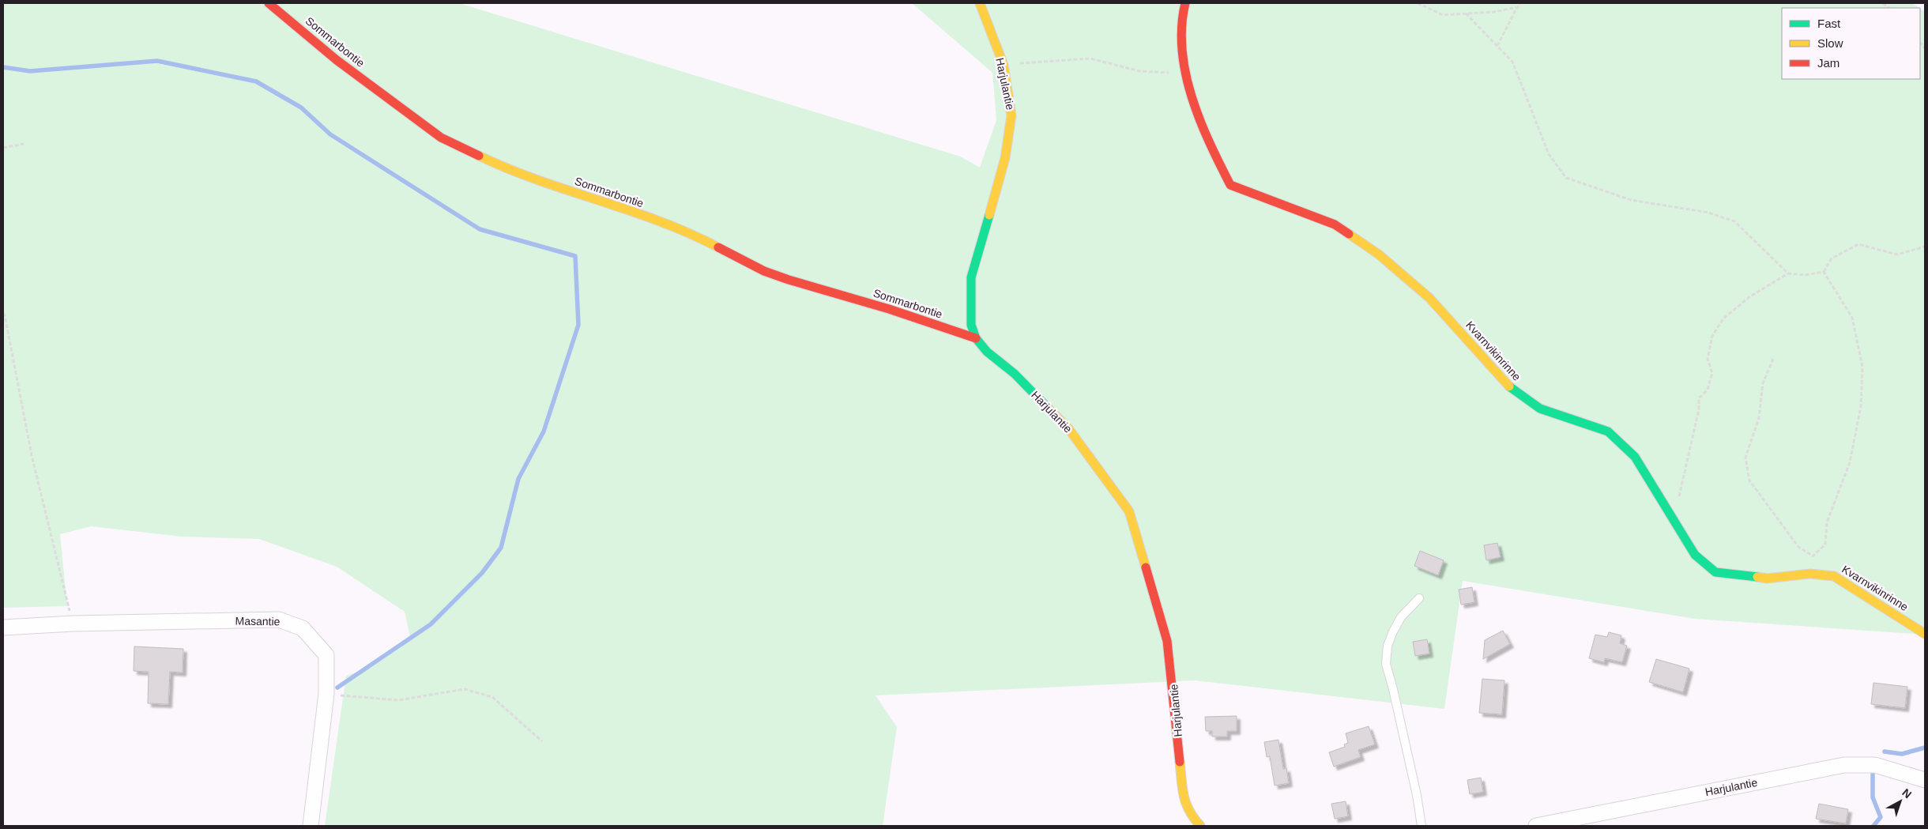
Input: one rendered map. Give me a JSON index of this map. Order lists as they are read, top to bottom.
{
  "streets": {
    "street": [
      "Sommarbontie",
      "Harjulantie",
      "Kvarnvikinrinne",
      "Masantie"
    ]
  },
  "crossings": [
    ["Sommarbontie", "Harjulantie"]
  ],
  "legend": ["Fast", "Slow", "Jam"],
  "north": "top right"
}
